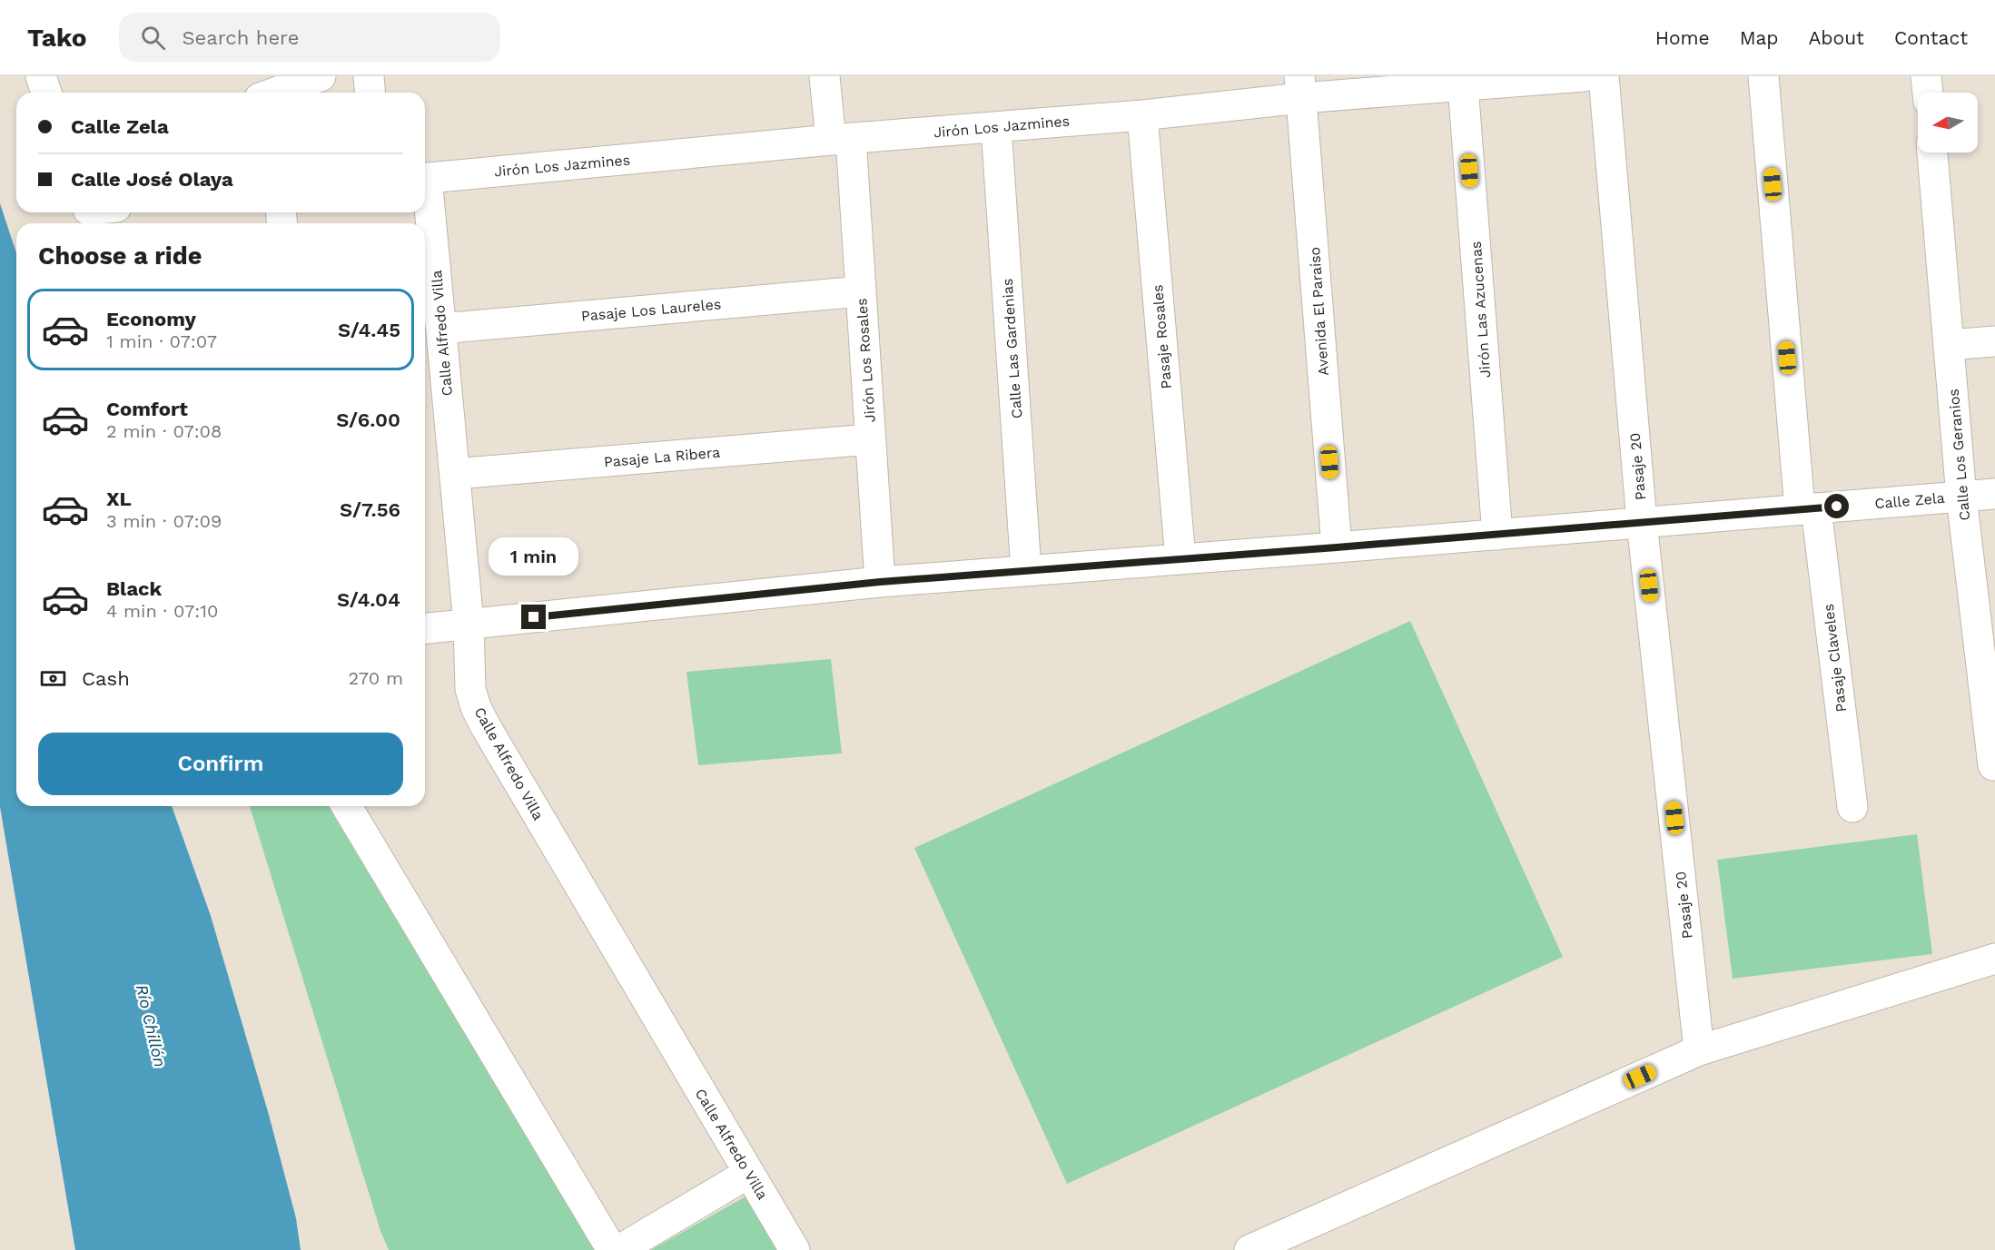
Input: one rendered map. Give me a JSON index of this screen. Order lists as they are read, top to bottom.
{
  "streets": {
    "street": [
      "Jirón Los Jazmines",
      "Pasaje Los Laureles",
      "Jirón Las Azucenas",
      "Avenida El Paraíso",
      "Calle Alfredo Villa",
      "Pasaje Rosales",
      "Calle Las Gardenias",
      "Jirón Los Rosales",
      "Calle Los Geranios",
      "Pasaje La Ribera",
      "Pasaje 20",
      "Calle Zela",
      "Pasaje Claveles"
    ]
  },
  "crossings": [
    ["Jirón Los Jazmines", "Jirón Las Azucenas"],
    ["Jirón Los Jazmines", "Avenida El Paraíso"],
    ["Jirón Los Jazmines", "Pasaje Rosales"],
    ["Jirón Los Jazmines", "Calle Las Gardenias"],
    ["Jirón Los Jazmines", "Jirón Los Rosales"],
    ["Pasaje Los Laureles", "Calle Alfredo Villa"],
    ["Pasaje Los Laureles", "Jirón Los Rosales"],
    ["Jirón Las Azucenas", "Calle Zela"],
    ["Avenida El Paraíso", "Calle Zela"],
    ["Calle Alfredo Villa", "Pasaje La Ribera"],
    ["Calle Alfredo Villa", "Calle Zela"],
    ["Pasaje Rosales", "Calle Zela"],
    ["Calle Las Gardenias", "Calle Zela"],
    ["Jirón Los Rosales", "Pasaje La Ribera"],
    ["Jirón Los Rosales", "Calle Zela"],
    ["Calle Los Geranios", "Calle Zela"],
    ["Pasaje 20", "Calle Zela"],
    ["Calle Zela", "Pasaje Claveles"]
  ],
  "water": ["Río Chillón"],
  "north": "left",
  "page": {
    "header": "Tako",
    "search": "Search here",
    "nav": [
      "Home",
      "Map",
      "About",
      "Contact"
    ],
    "banner": ["Calle Zela", "Calle José Olaya"],
    "heading": "Choose a ride",
    "list": [
      {
        "name": "Economy",
        "note": "1 min · 07:07",
        "value": "S/4.45"
      },
      {
        "name": "Comfort",
        "note": "2 min · 07:08",
        "value": "S/6.00"
      },
      {
        "name": "XL",
        "note": "3 min · 07:09",
        "value": "S/7.56"
      },
      {
        "name": "Black",
        "note": "4 min · 07:10",
        "value": "S/4.04"
      }
    ],
    "bubble": "1 min",
    "pay": ["Cash", "270 m"],
    "buttons": "Confirm"
  }
}
